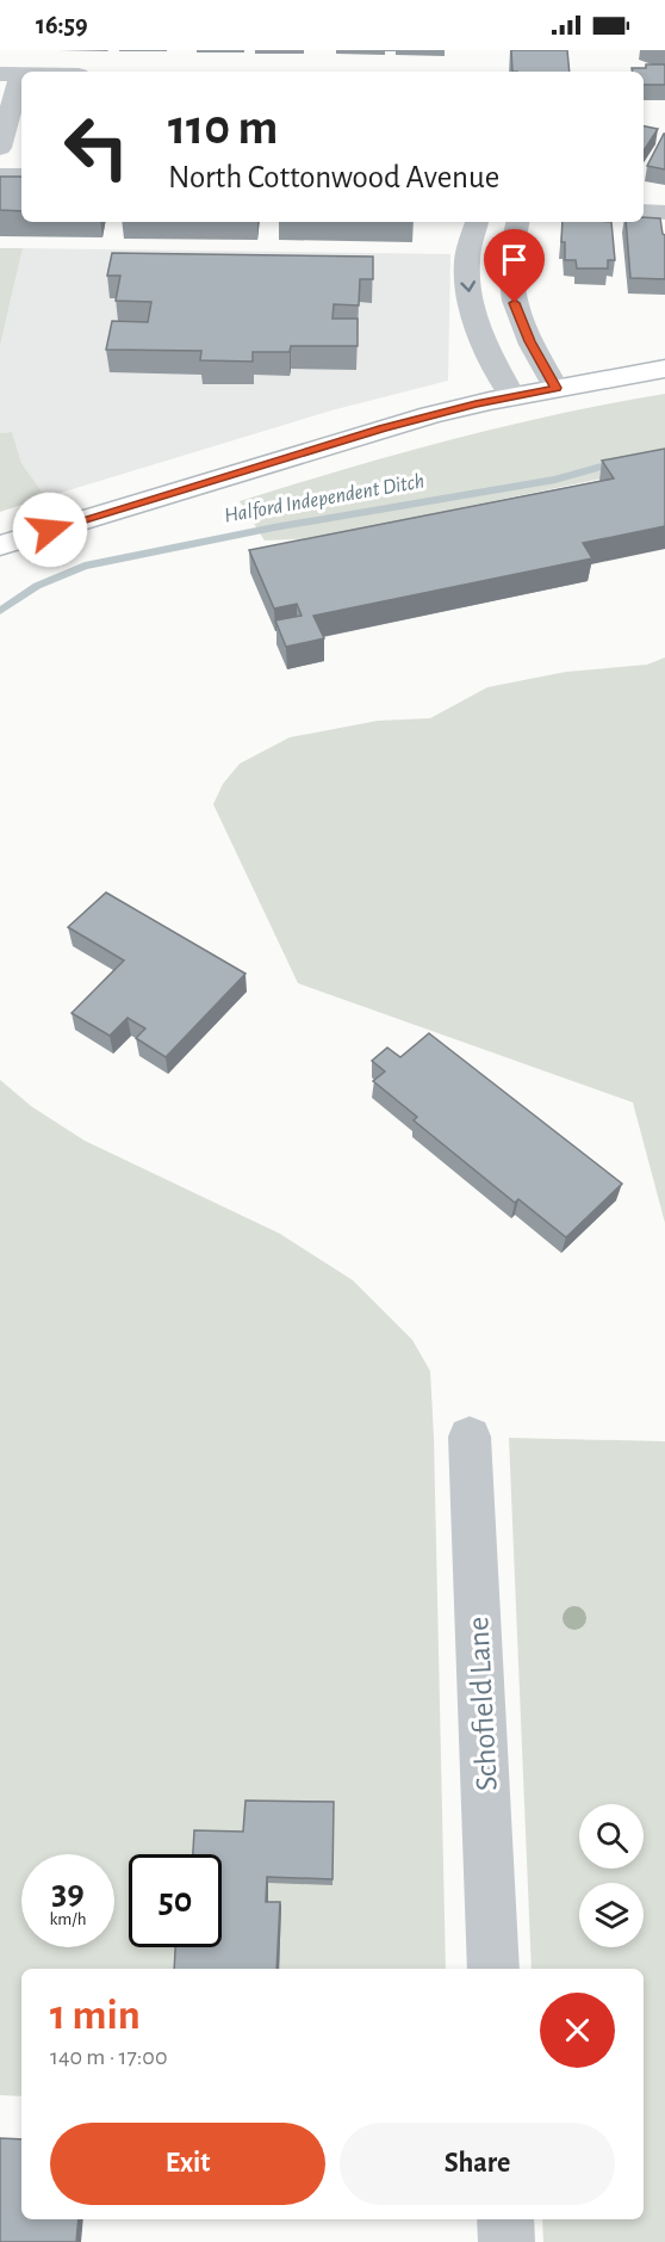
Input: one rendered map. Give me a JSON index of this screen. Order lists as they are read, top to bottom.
{
  "streets": {
    "street": ["Schofield Lane"]
  },
  "water": ["Halford Independent Ditch"],
  "page": {
    "status": "16:59",
    "turn": ["110 m", "North Cottonwood Avenue"],
    "speed": "39 km/h",
    "limit": "50",
    "heading": ["1 min", "140 m · 17:00"],
    "buttons": ["Exit", "Share"]
  }
}
